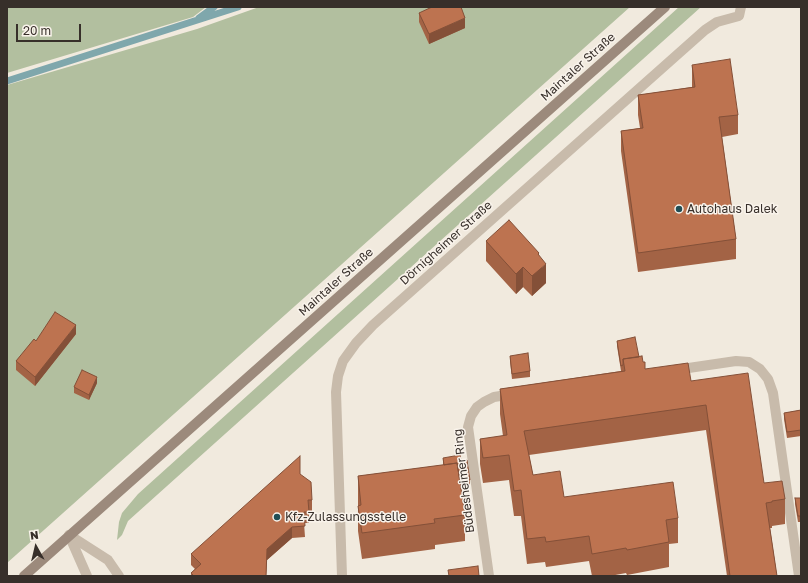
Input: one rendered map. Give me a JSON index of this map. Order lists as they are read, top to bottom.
{
  "streets": {
    "main road": ["Maintaler Straße"],
    "street": ["Dörnigheimer Straße", "Büdesheimer Ring"]
  },
  "places": ["Autohaus Dalek", "Kfz-Zulassungsstelle"],
  "scale_bar": "20 m",
  "north": "top"
}
